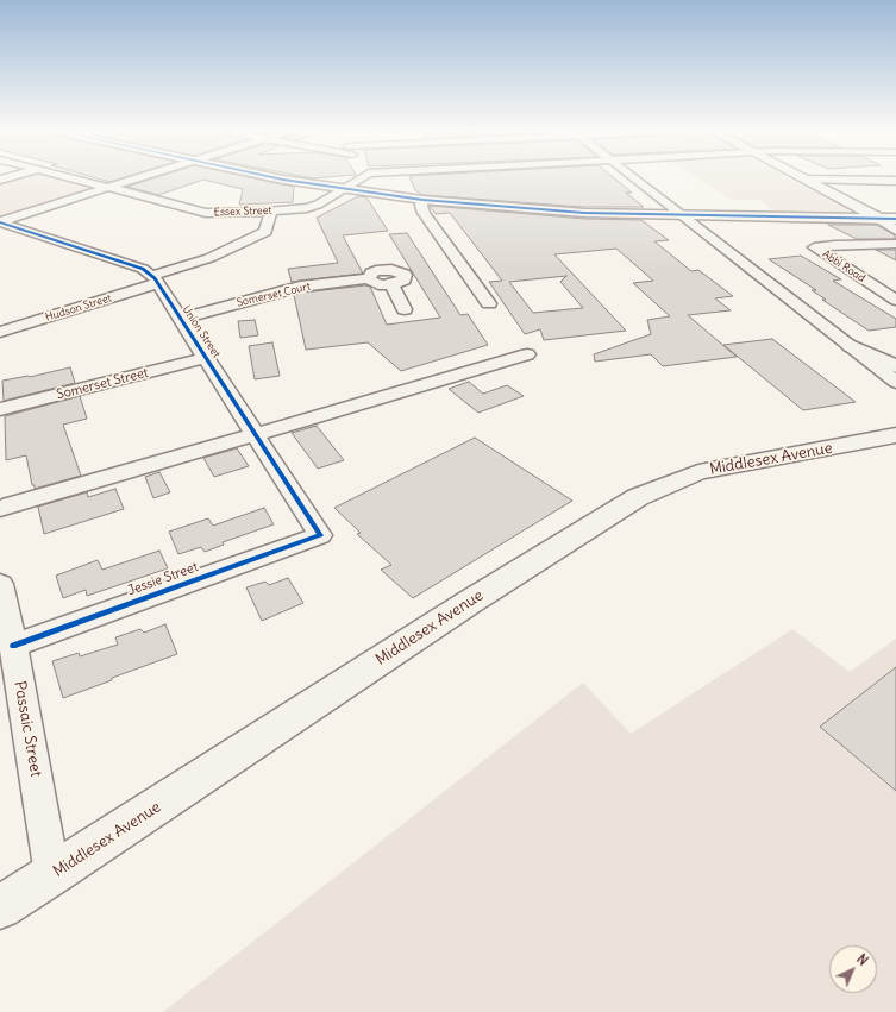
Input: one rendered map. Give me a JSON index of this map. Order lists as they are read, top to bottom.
{
  "streets": {
    "street": [
      "Essex Street",
      "Abbi Road",
      "Somerset Court",
      "Hudson Street",
      "Union Street",
      "Somerset Street",
      "Middlesex Avenue",
      "Jessie Street",
      "Passaic Street"
    ]
  },
  "crossings": [
    ["Essex Street", "Hudson Street"],
    ["Somerset Court", "Union Street"],
    ["Hudson Street", "Union Street"],
    ["Union Street", "Somerset Street"],
    ["Union Street", "Jessie Street"],
    ["Middlesex Avenue", "Passaic Street"],
    ["Jessie Street", "Passaic Street"]
  ],
  "north": "top right"
}
